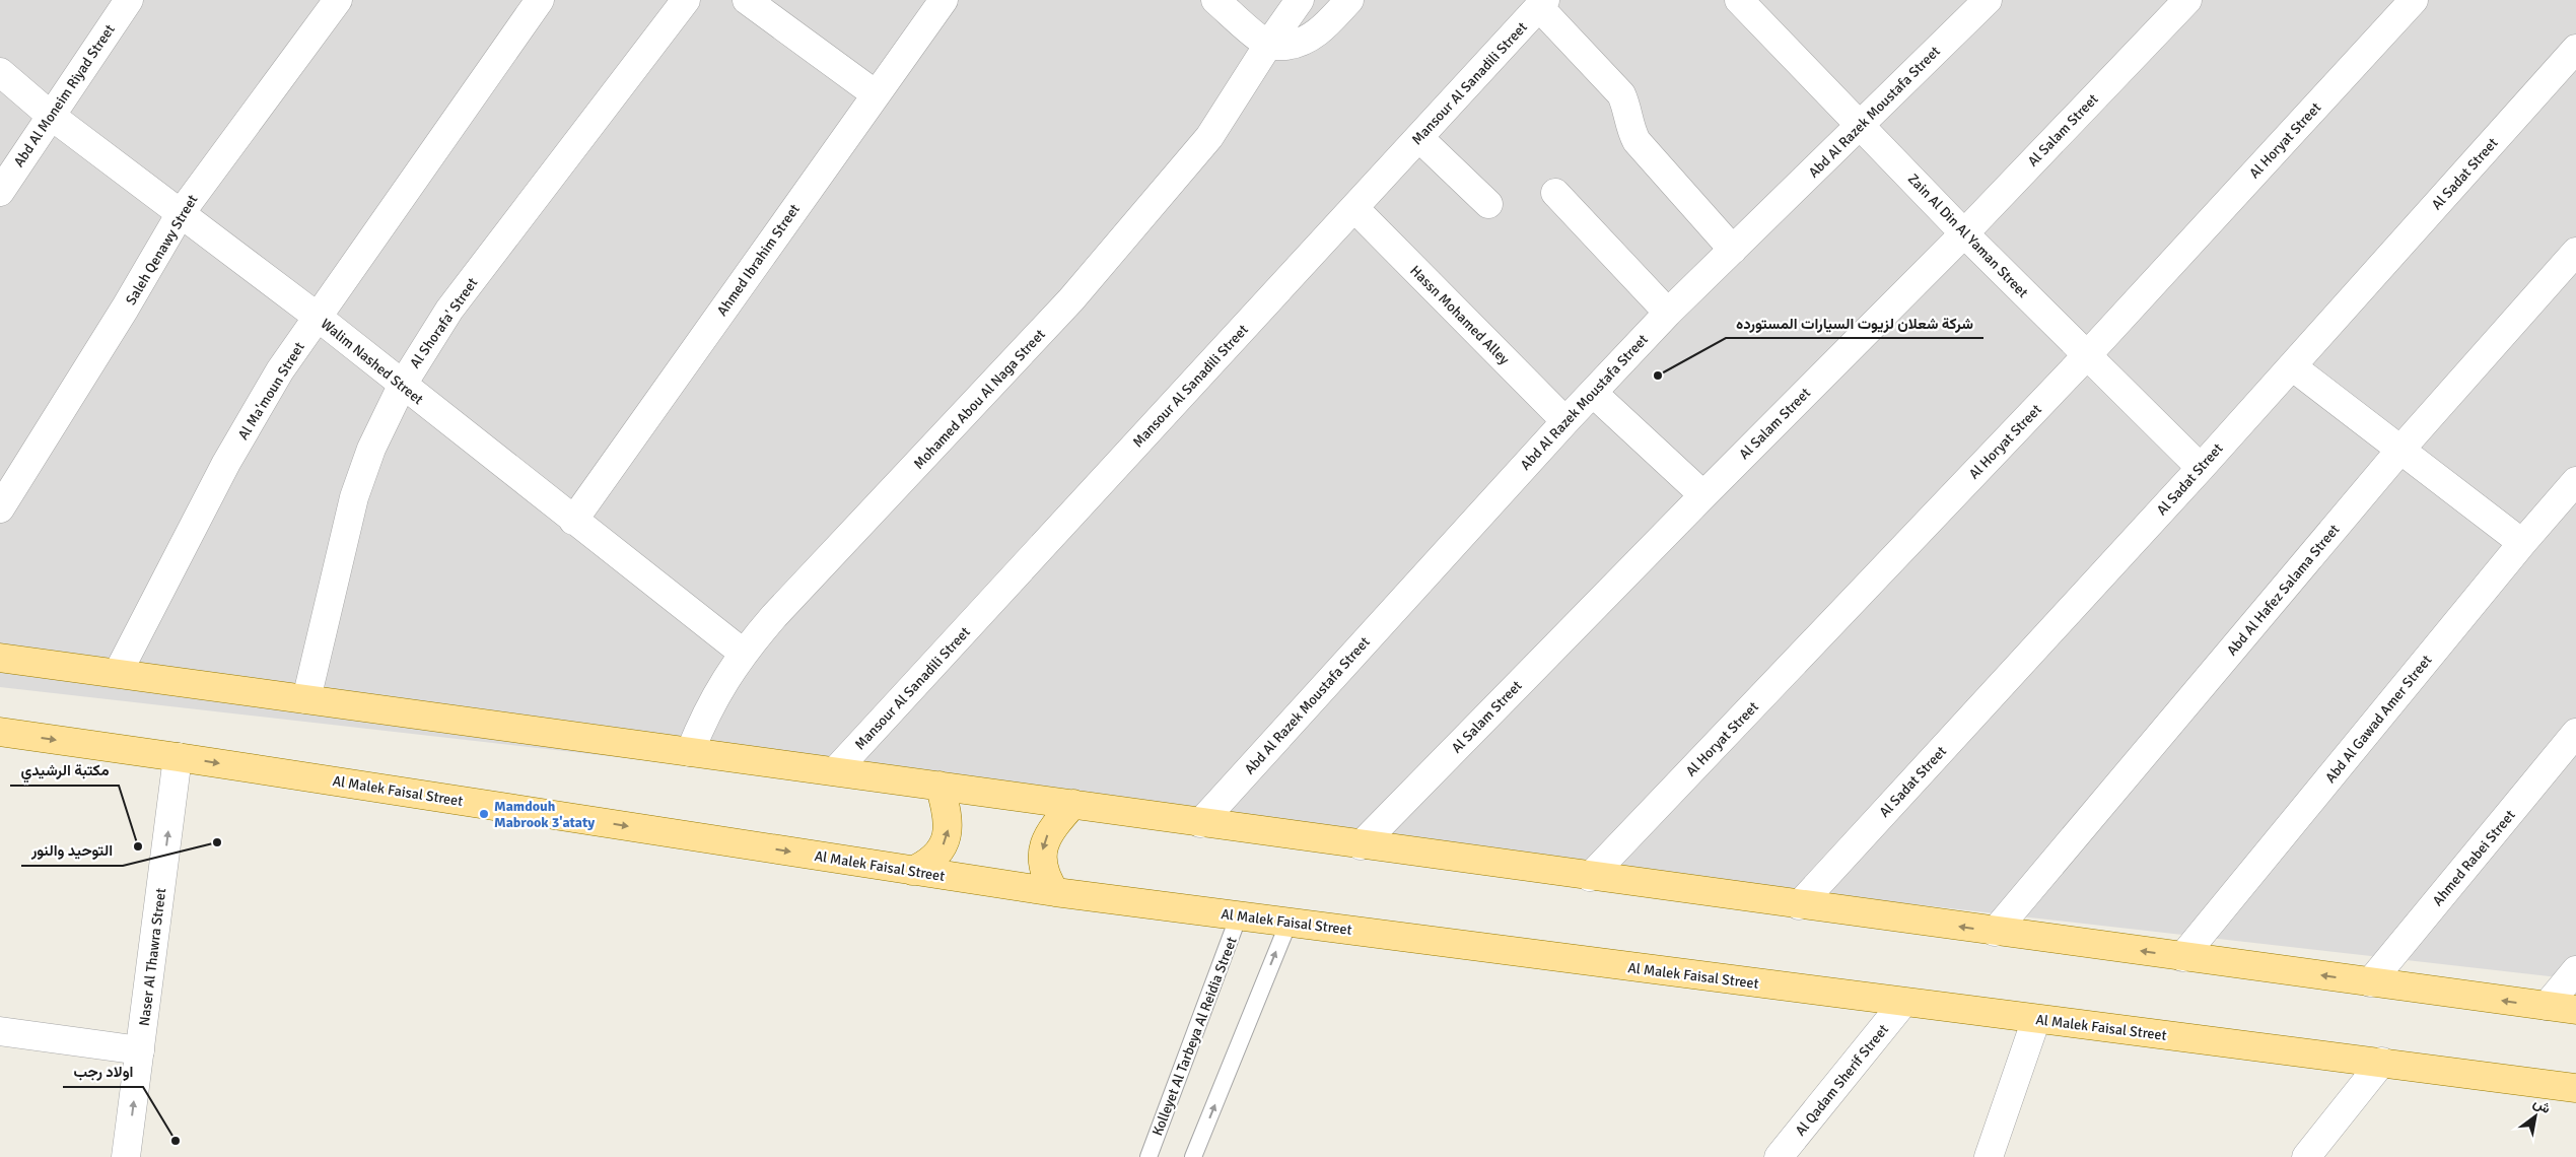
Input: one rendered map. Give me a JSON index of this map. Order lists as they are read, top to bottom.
{
  "streets": {
    "main road": ["Al Malek Faisal Street"],
    "street": [
      "Mansour Al Sanadili Street",
      "Abd Al Moneim Riyad Street",
      "Abd Al Razek Moustafa Street",
      "Al Salam Street",
      "Al Horyat Street",
      "Al Sadat Street",
      "Zain Al Din Al Yaman Street",
      "Saleh Qenawy Street",
      "Ahmed Ibrahim Street",
      "Hassn Mohamed Alley",
      "Al Shorafa' Street",
      "Walim Nashed Street",
      "Al Ma'moun Street",
      "Mohamed Abou Al Naga Street",
      "Abd Al Hafez Salama Street",
      "Abd Al Gawad Amer Street",
      "Ahmed Rabei Street",
      "Naser Al Thawra Street",
      "Al Qadam Sherif Street"
    ],
    "lane": ["Kolleyet Al Tarbeya Al Reidia Street"]
  },
  "crossings": [
    ["Mansour Al Sanadili Street", "Hassn Mohamed Alley"],
    ["Abd Al Moneim Riyad Street", "Walim Nashed Street"],
    ["Abd Al Razek Moustafa Street", "Zain Al Din Al Yaman Street"],
    ["Abd Al Razek Moustafa Street", "Hassn Mohamed Alley"],
    ["Al Salam Street", "Zain Al Din Al Yaman Street"],
    ["Al Horyat Street", "Zain Al Din Al Yaman Street"],
    ["Al Sadat Street", "Zain Al Din Al Yaman Street"],
    ["Saleh Qenawy Street", "Walim Nashed Street"],
    ["Ahmed Ibrahim Street", "Walim Nashed Street"],
    ["Al Shorafa' Street", "Walim Nashed Street"],
    ["Walim Nashed Street", "Al Ma'moun Street"],
    ["Walim Nashed Street", "Mohamed Abou Al Naga Street"],
    ["Al Malek Faisal Street", "Naser Al Thawra Street"],
    ["Al Malek Faisal Street", "Kolleyet Al Tarbeya Al Reidia Street"],
    ["Al Malek Faisal Street", "Al Qadam Sherif Street"]
  ],
  "one_way": ["Naser Al Thawra Street"],
  "places": [
    "شركة شعلان لزيوت السيارات المستورده",
    "Mamdouh Mabrook 3'ataty",
    "التوحيد والنور",
    "مكتبة الرشيدي",
    "اولاد رجب"
  ],
  "north": "top right"
}
